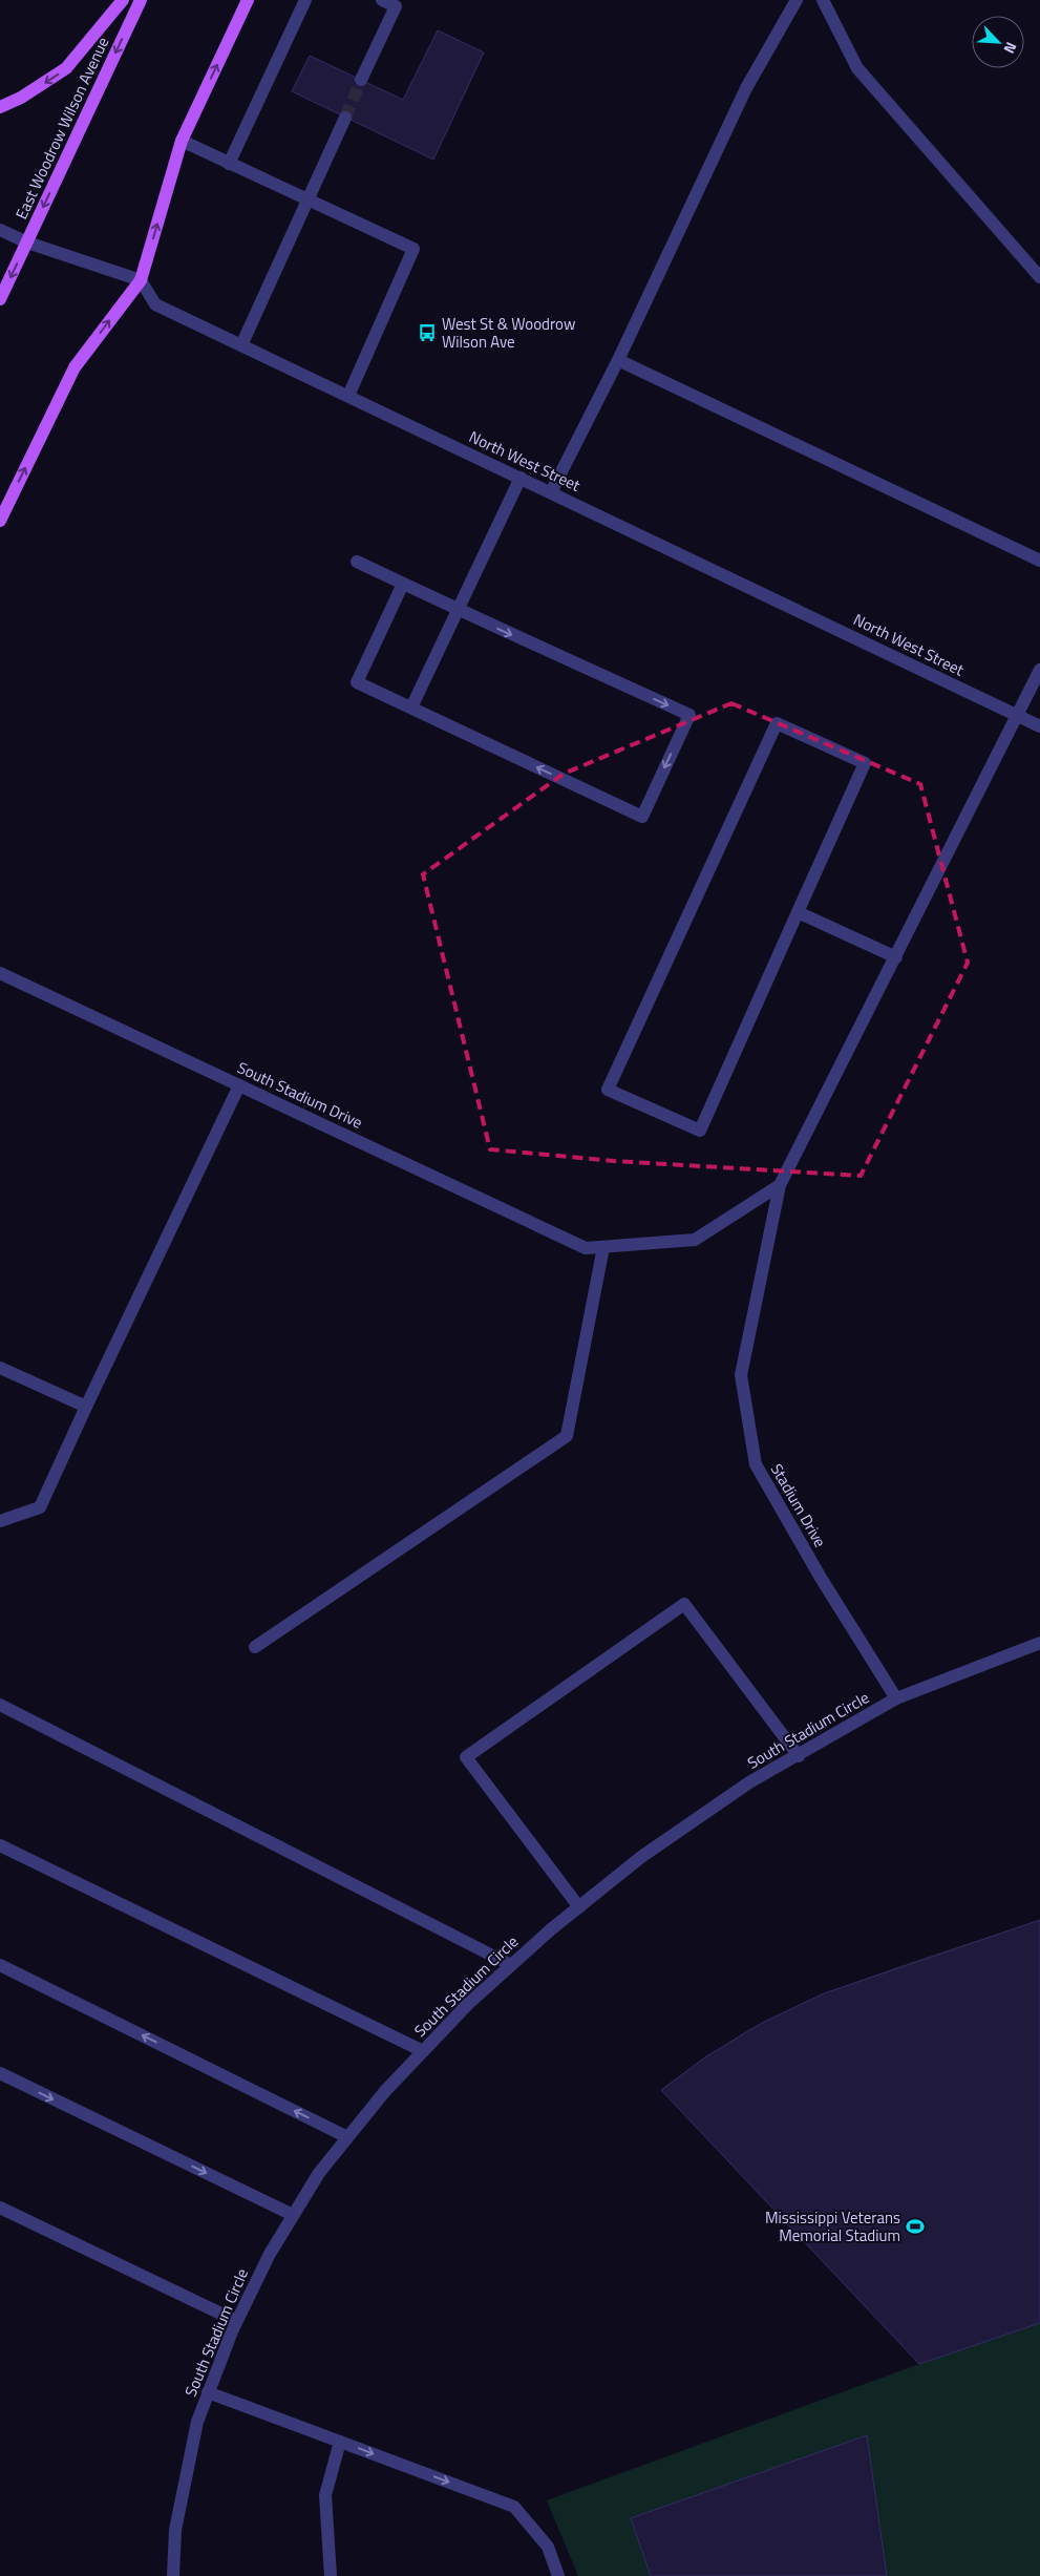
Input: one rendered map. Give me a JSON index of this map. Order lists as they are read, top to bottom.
{
  "streets": {
    "main road": ["East Woodrow Wilson Avenue"],
    "street": [
      "North West Street",
      "South Stadium Drive",
      "Stadium Drive",
      "South Stadium Circle"
    ]
  },
  "crossings": [
    ["Stadium Drive", "South Stadium Circle"]
  ],
  "places": {
    "bus stop": ["West St & Woodrow Wilson Ave"],
    "sports": ["Mississippi Veterans Memorial Stadium"]
  },
  "north": "bottom right"
}
